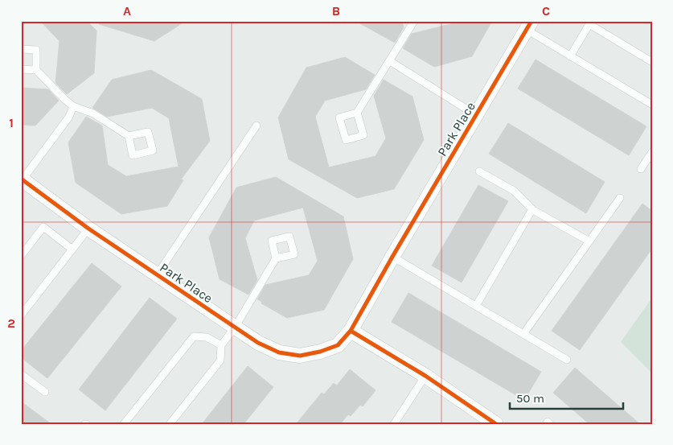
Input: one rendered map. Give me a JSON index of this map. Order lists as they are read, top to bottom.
{
  "streets": {
    "street": ["Park Place"]
  },
  "scale_bar": "50 m",
  "grid": {
    "columns": ["A", "B", "C"],
    "rows": ["1", "2"]
  }
}
